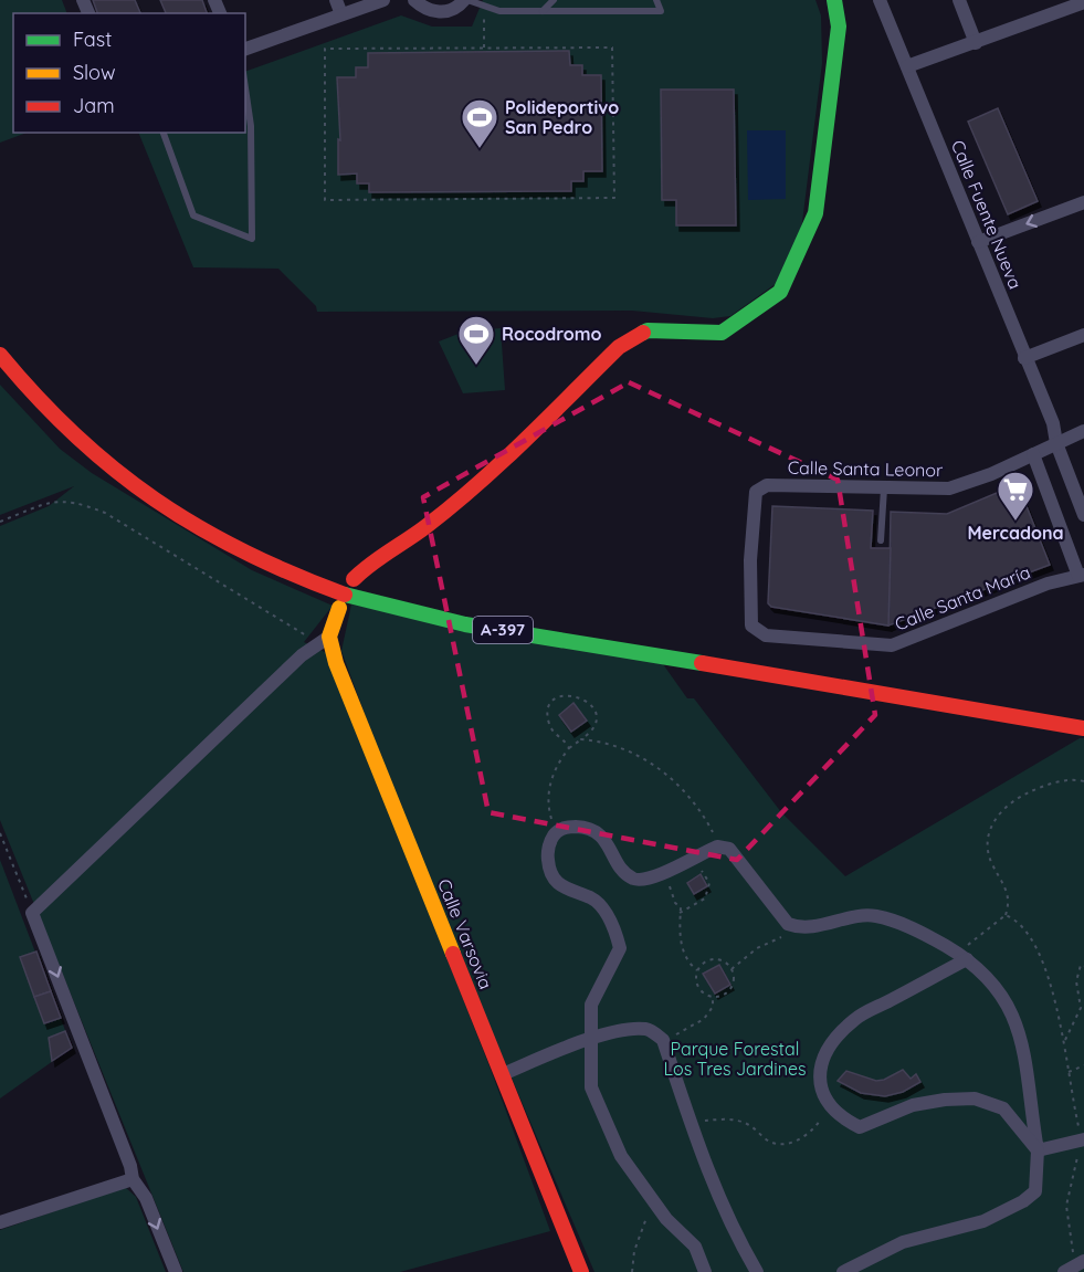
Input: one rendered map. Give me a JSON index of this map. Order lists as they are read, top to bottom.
{
  "streets": {
    "street": [
      "Calle Fuente Nueva",
      "Calle Santa Leonor",
      "Calle Santa María",
      "A-397",
      "Calle Varsovia"
    ]
  },
  "crossings": [
    ["Calle Fuente Nueva", "Calle Santa Leonor"],
    ["Calle Santa Leonor", "Calle Santa María"]
  ],
  "parks": ["Parque Forestal Los Tres Jardines"],
  "places": {
    "sports": ["Polideportivo San Pedro", "Rocodromo"],
    "supermarket": ["Mercadona"]
  },
  "legend": ["Fast", "Slow", "Jam"]
}
